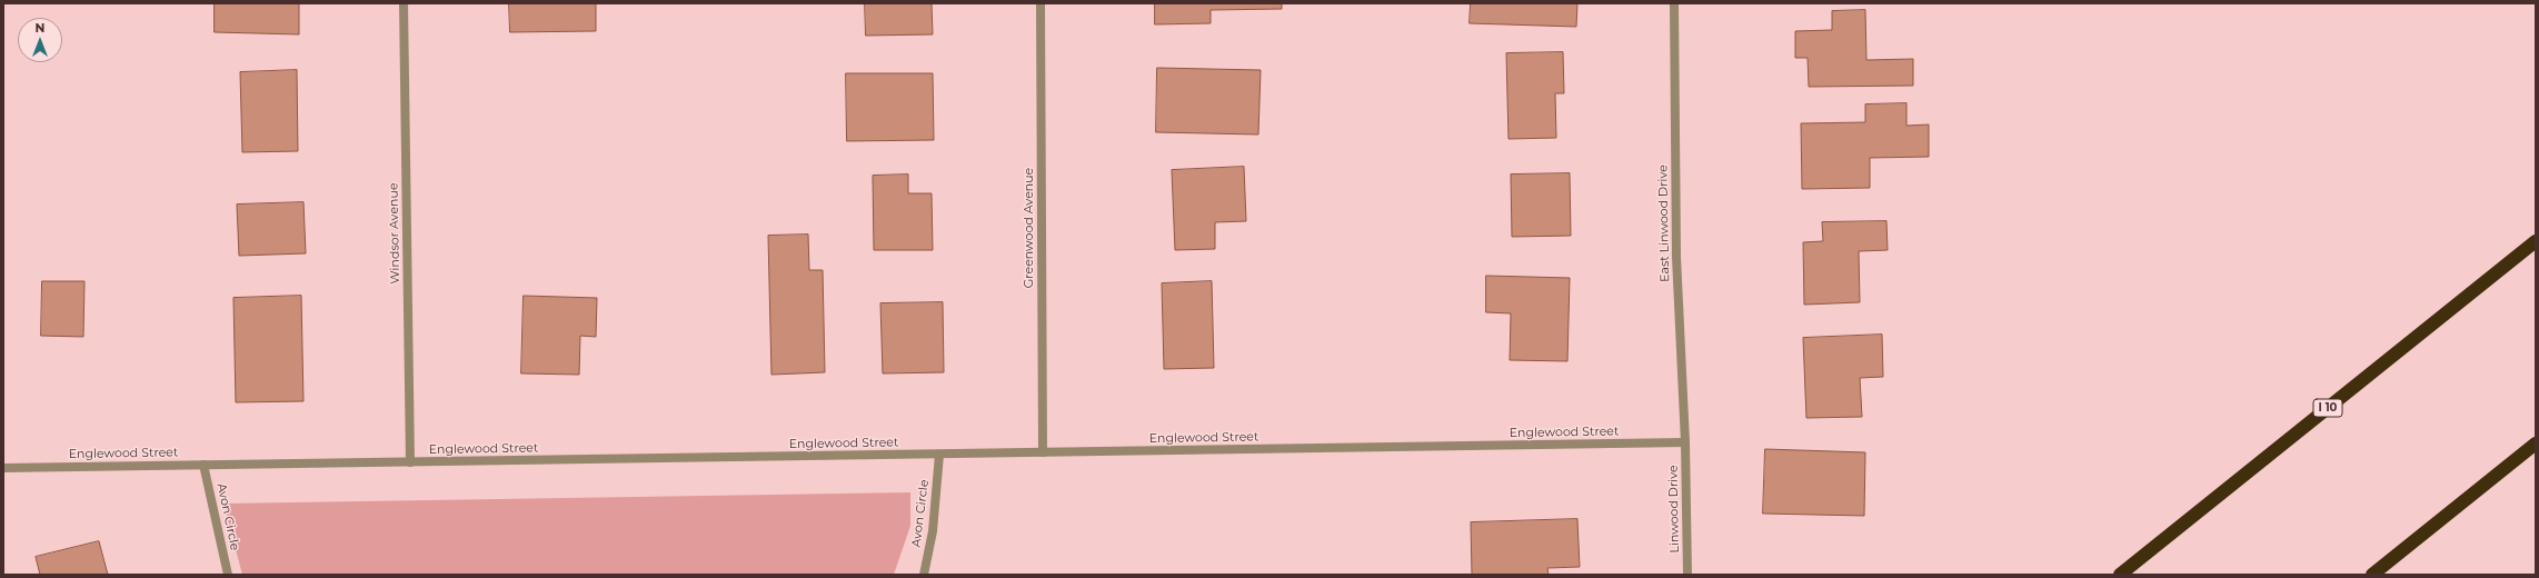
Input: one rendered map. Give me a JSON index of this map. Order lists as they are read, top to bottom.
{
  "streets": {
    "highway": ["I 10"],
    "street": [
      "East Linwood Drive",
      "Greenwood Avenue",
      "Windsor Avenue",
      "Englewood Street",
      "Linwood Drive",
      "Avon Circle"
    ]
  },
  "crossings": [
    ["East Linwood Drive", "Englewood Street"],
    ["East Linwood Drive", "Linwood Drive"],
    ["Greenwood Avenue", "Englewood Street"],
    ["Windsor Avenue", "Englewood Street"],
    ["Englewood Street", "Linwood Drive"],
    ["Englewood Street", "Avon Circle"]
  ],
  "north": "top"
}
